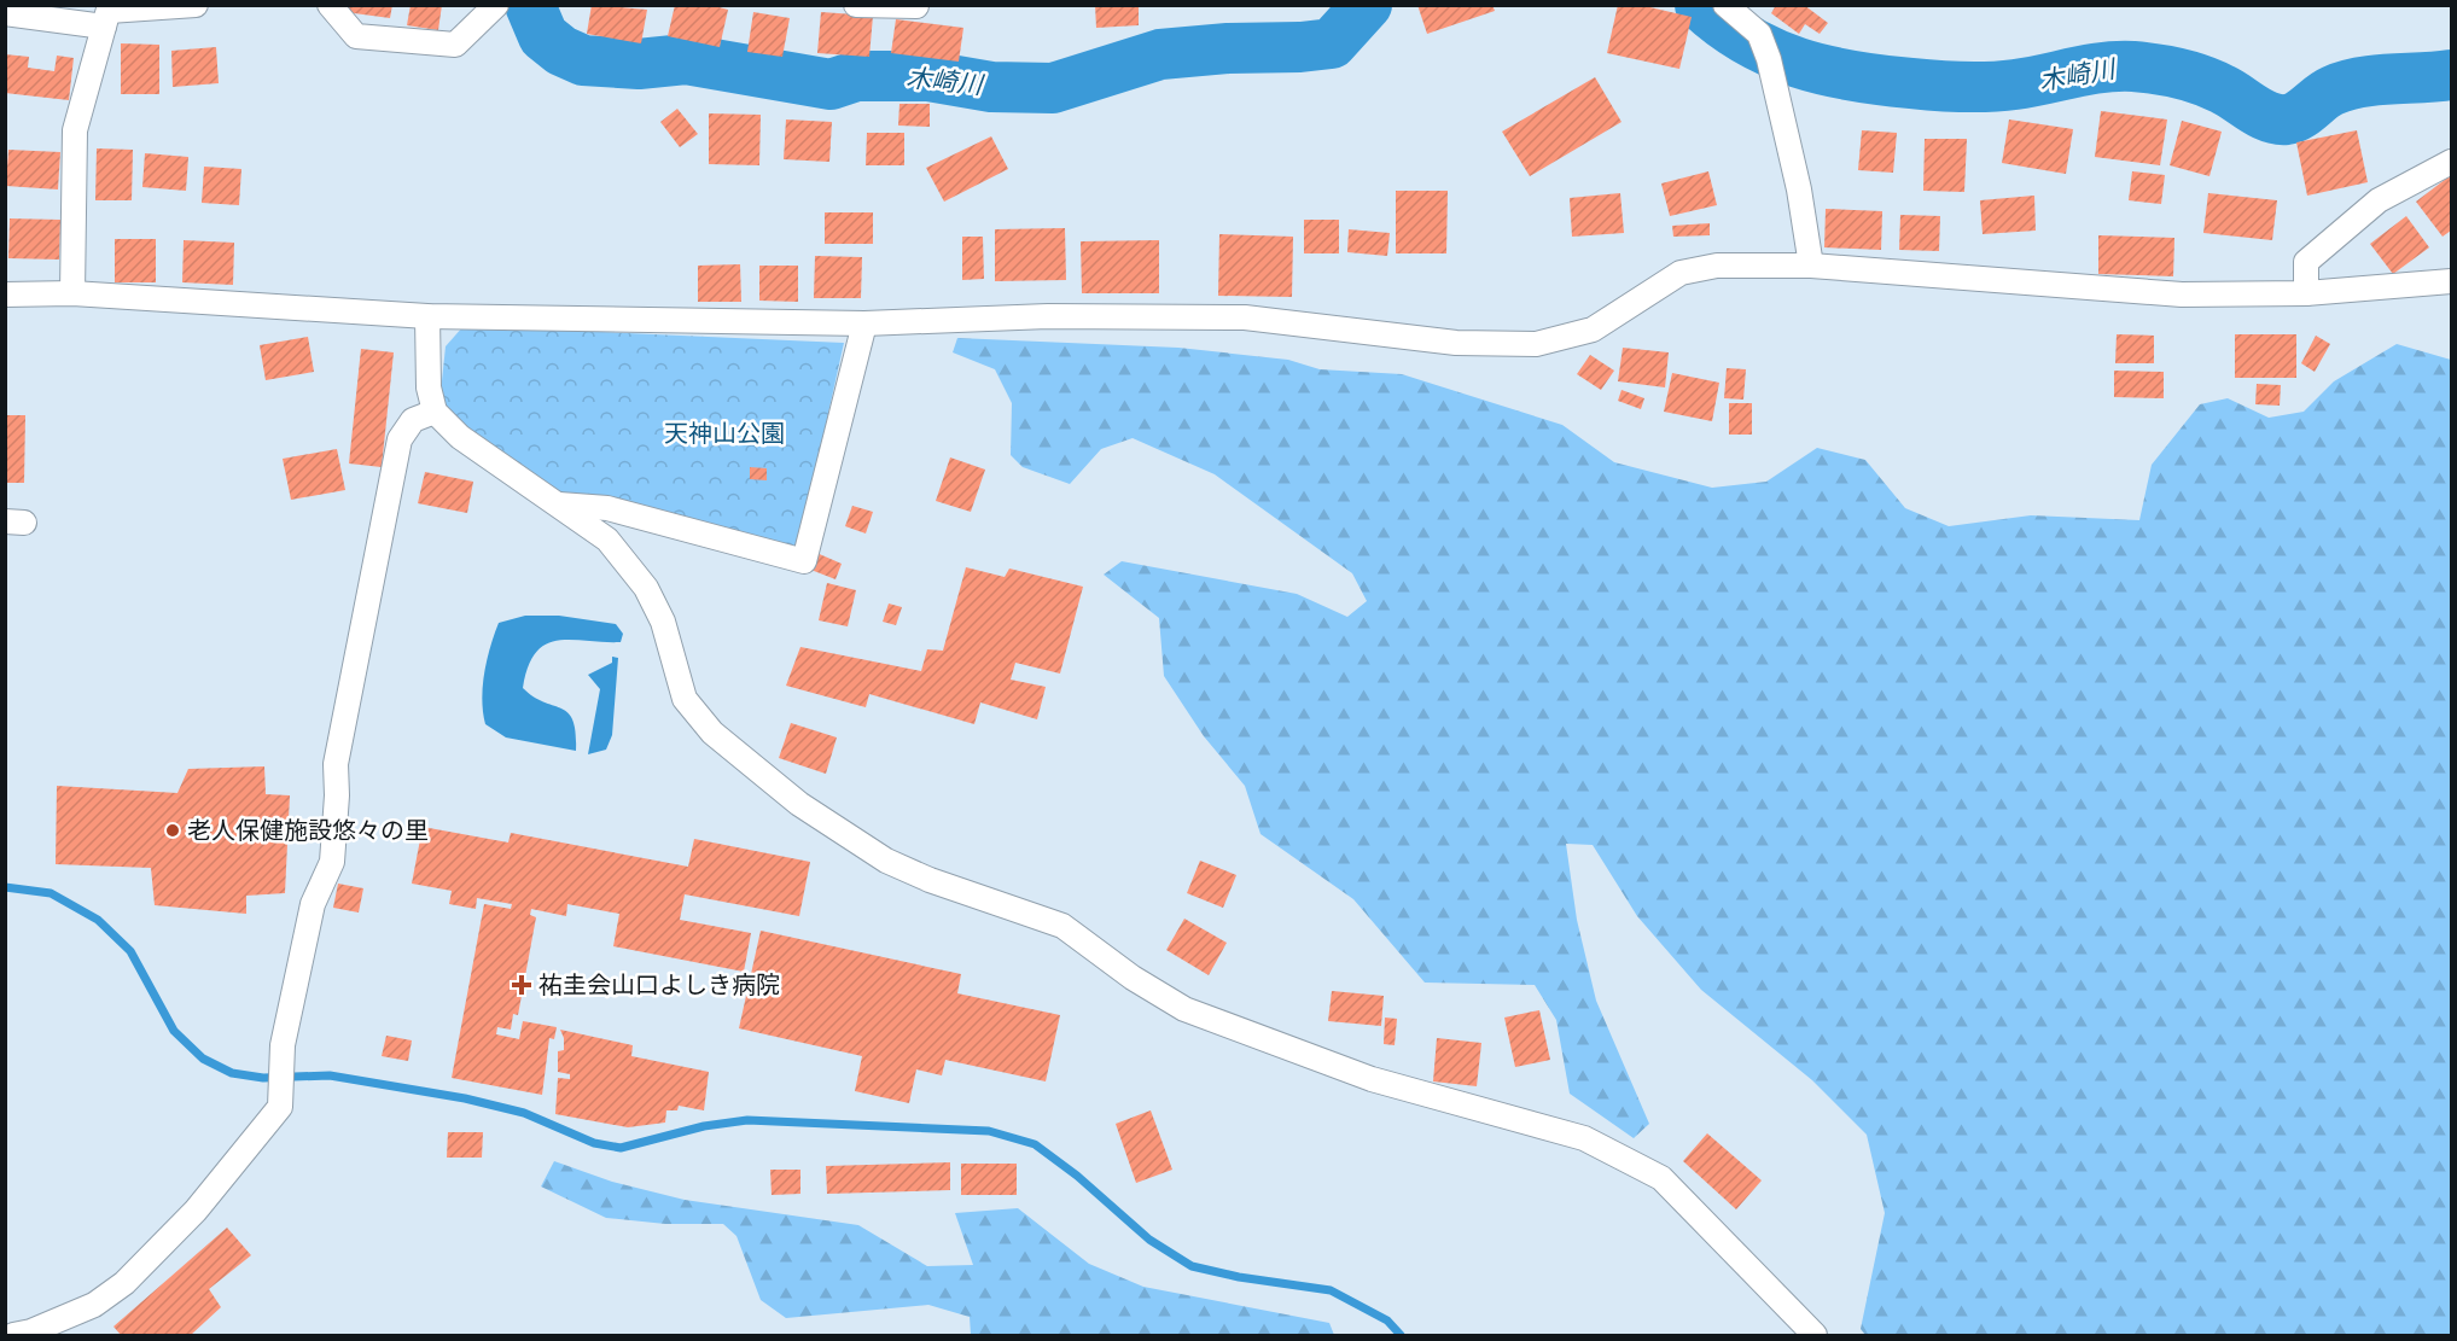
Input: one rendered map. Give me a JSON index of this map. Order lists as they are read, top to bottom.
{
  "water": ["木崎川"],
  "parks": ["天神山公園"],
  "places": {
    "other": ["老人保健施設悠々の里"],
    "health": ["祐圭会山口よしき病院"]
  }
}
